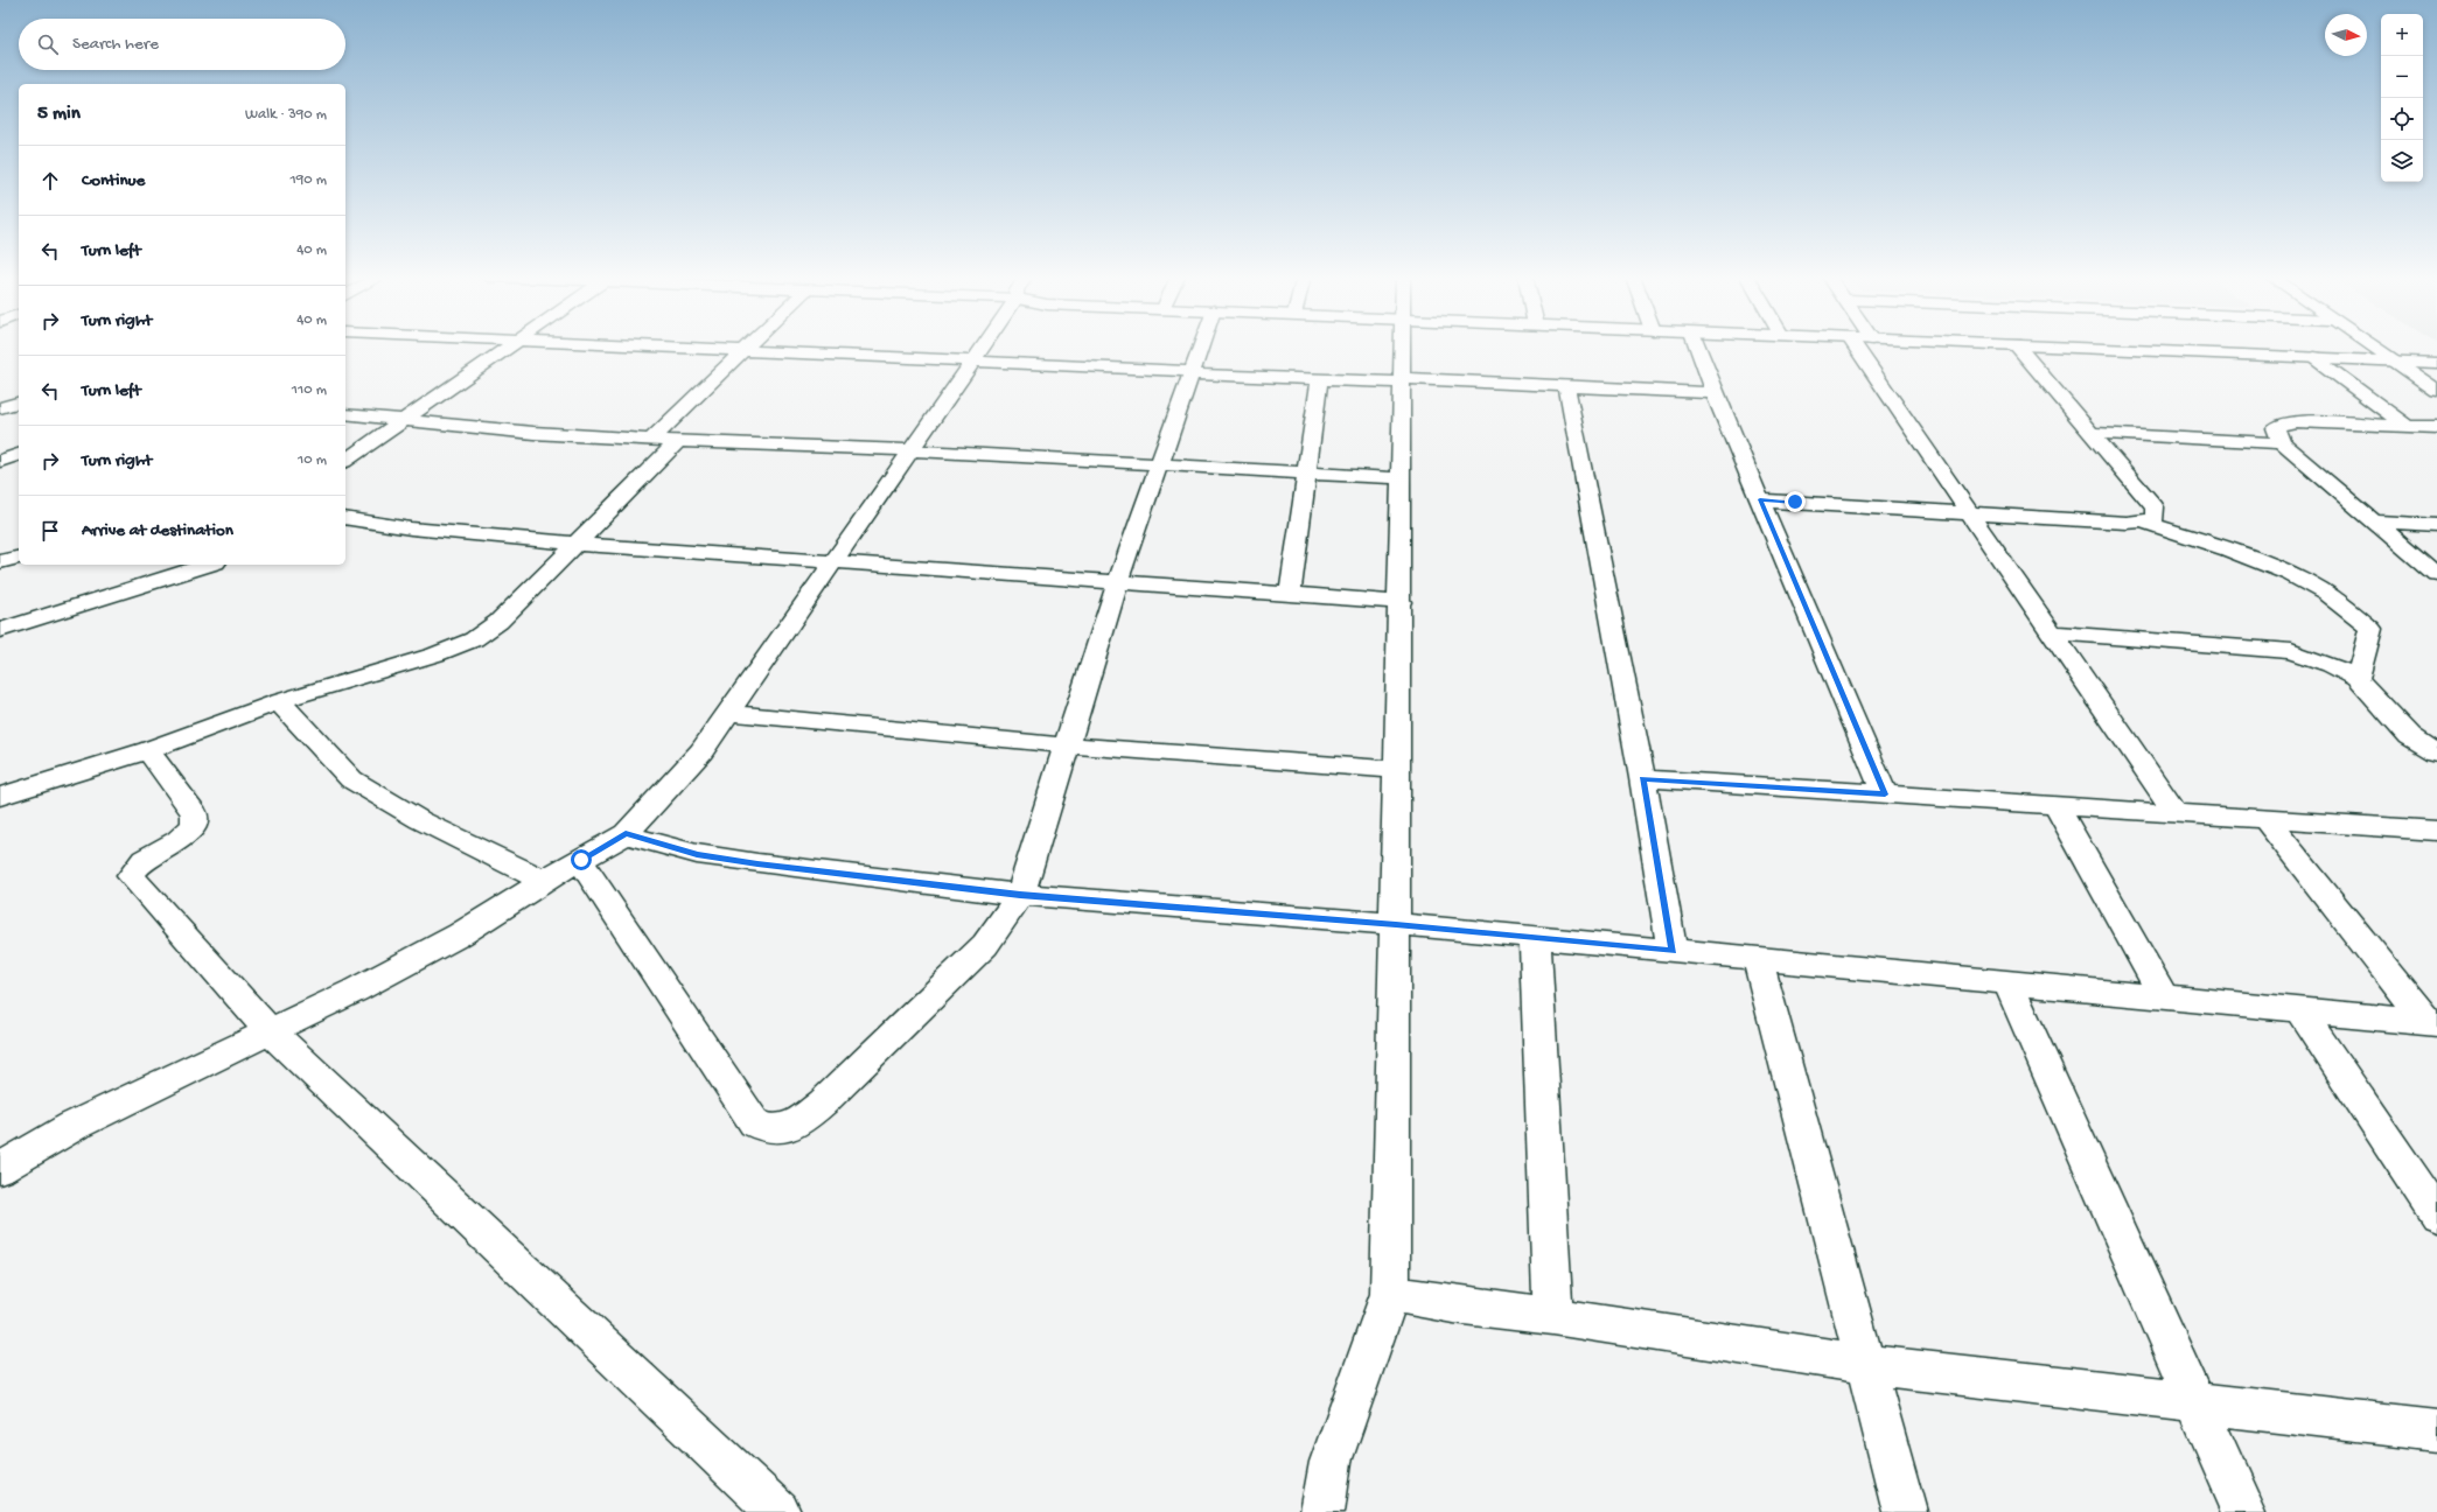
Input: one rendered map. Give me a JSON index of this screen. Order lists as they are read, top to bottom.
{
  "north": "right",
  "page": {
    "map_buttons": ["+", "−"],
    "search": "Search here",
    "heading": ["5 min", "Walk · 390 m"],
    "list": [
      ["Continue", "190 m"],
      ["Turn left", "40 m"],
      ["Turn right", "40 m"],
      ["Turn left", "110 m"],
      ["Turn right", "10 m"],
      "Arrive at destination"
    ]
  }
}
